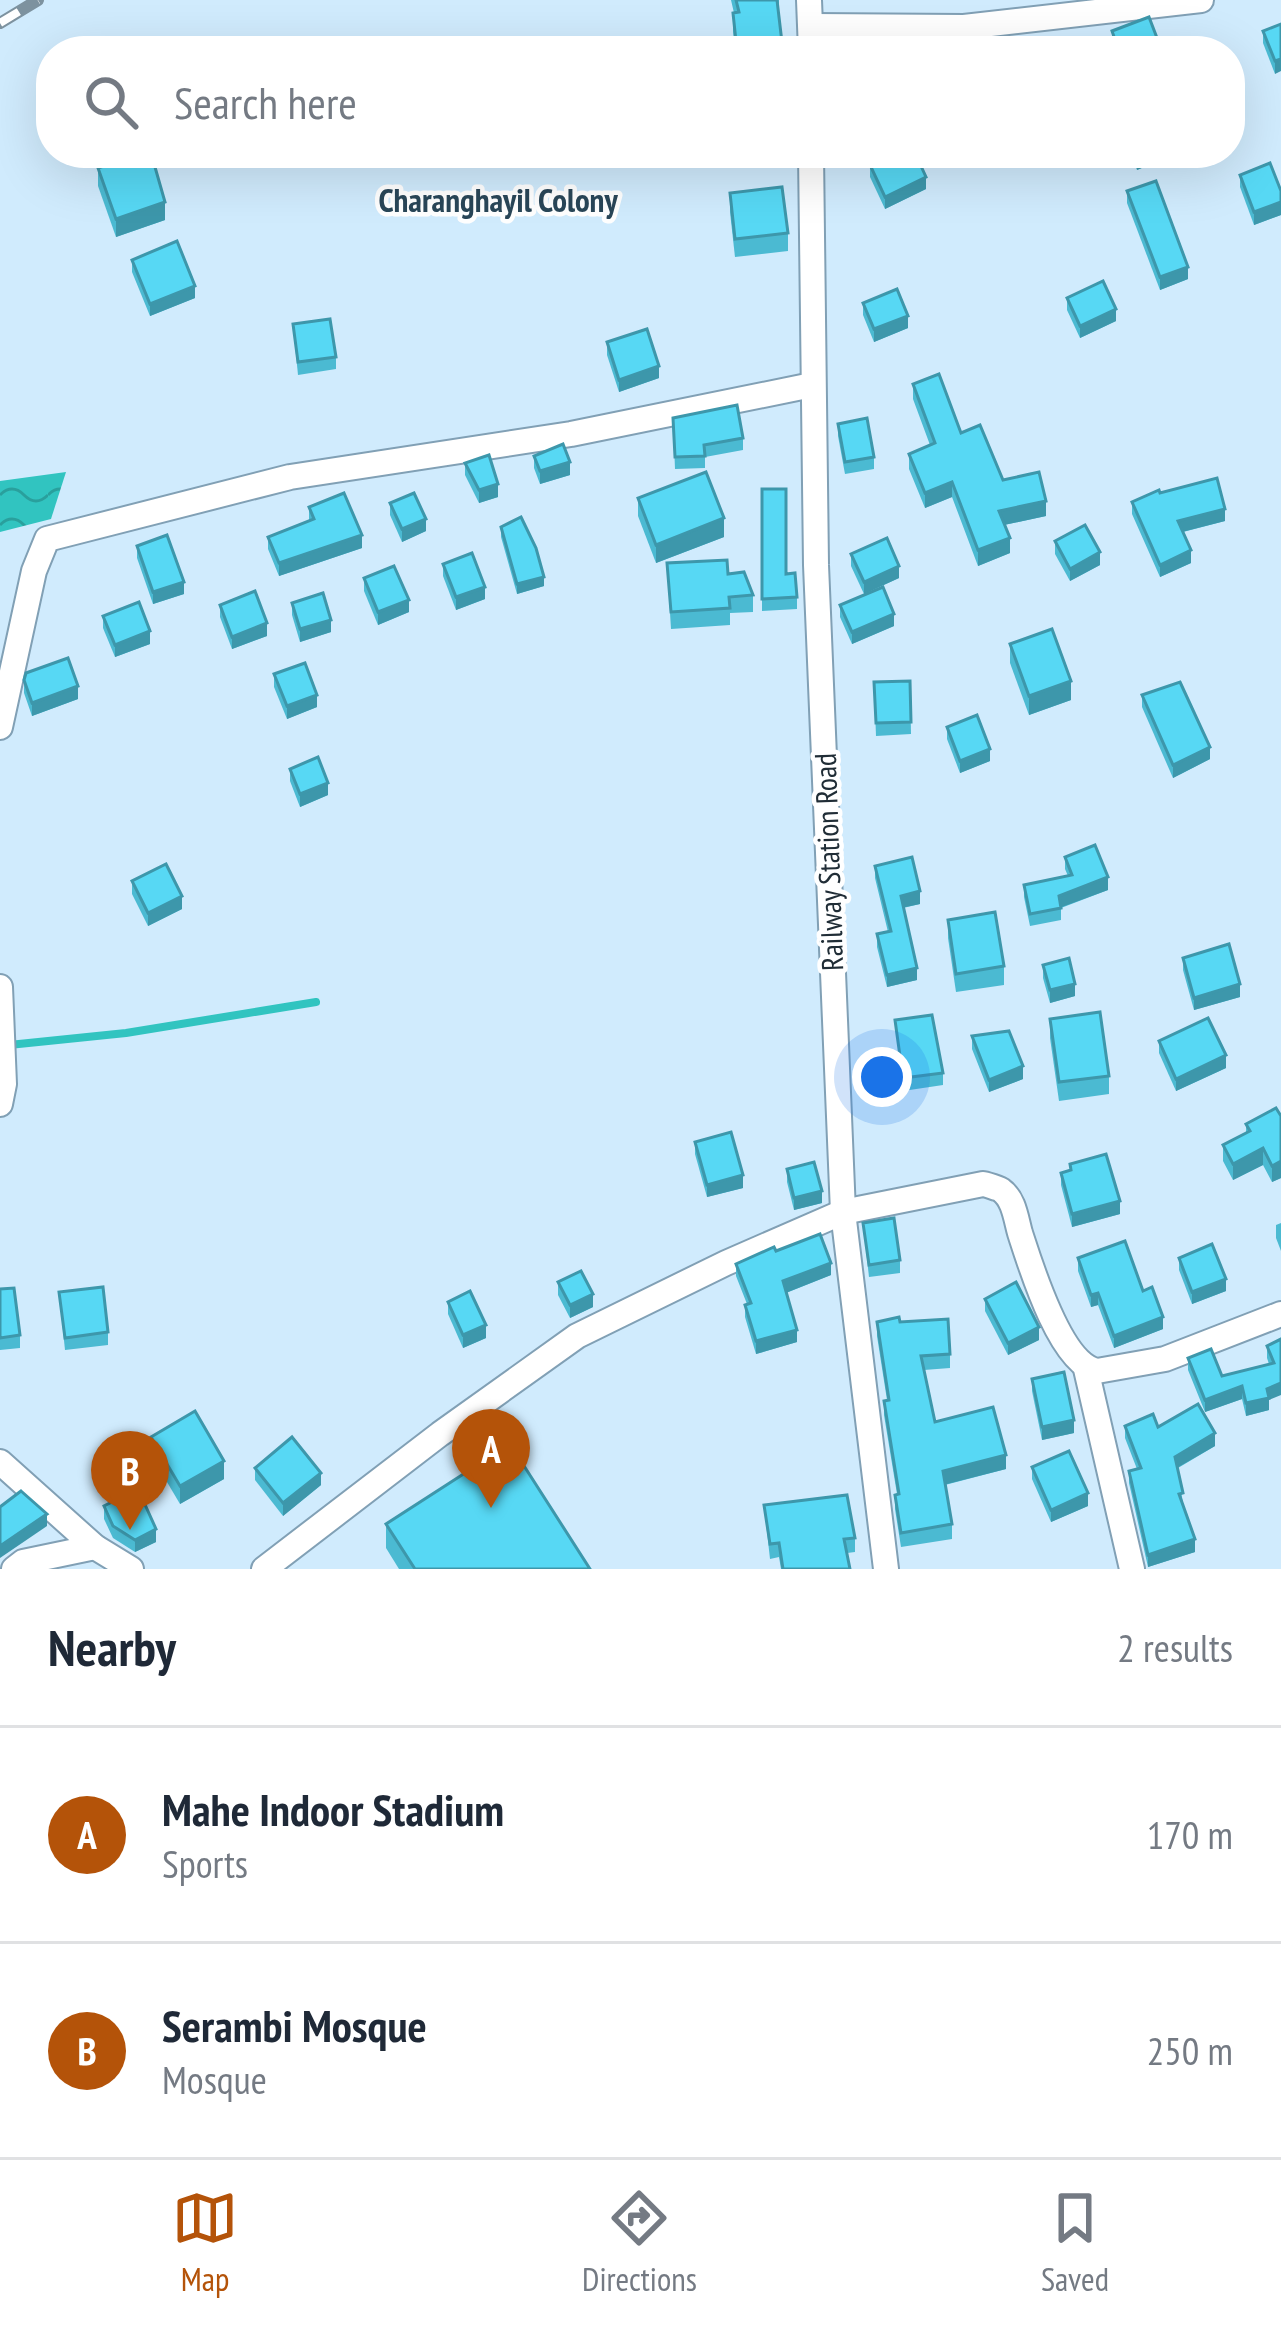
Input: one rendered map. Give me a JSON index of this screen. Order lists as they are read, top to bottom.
{
  "streets": {
    "street": ["Railway Station Road"]
  },
  "districts": ["Charanghayil Colony"],
  "page": {
    "search": "Search here",
    "pins": ["A", "B"],
    "heading": ["Nearby", "2 results"],
    "list": [
      {
        "mark": "A",
        "name": "Mahe Indoor Stadium",
        "note": "Sports",
        "value": "170 m"
      },
      {
        "mark": "B",
        "name": "Serambi Mosque",
        "note": "Mosque",
        "value": "250 m"
      }
    ],
    "nav": ["Map", "Directions", "Saved"]
  }
}
